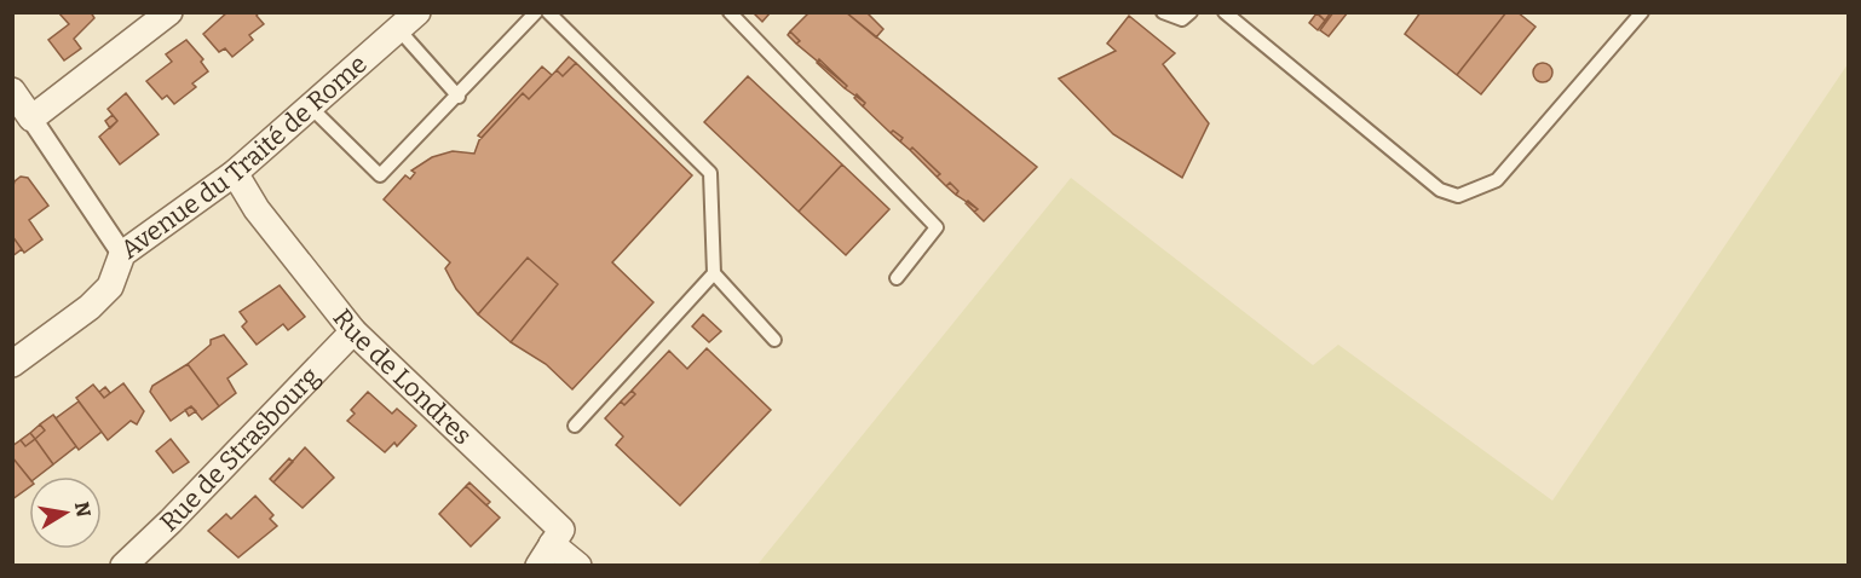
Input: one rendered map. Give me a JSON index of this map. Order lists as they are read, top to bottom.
{
  "streets": {
    "street": ["Avenue du Traité de Rome", "Rue de Londres", "Rue de Strasbourg"]
  },
  "crossings": [
    ["Avenue du Traité de Rome", "Rue de Londres"],
    ["Rue de Londres", "Rue de Strasbourg"]
  ],
  "north": "right"
}
